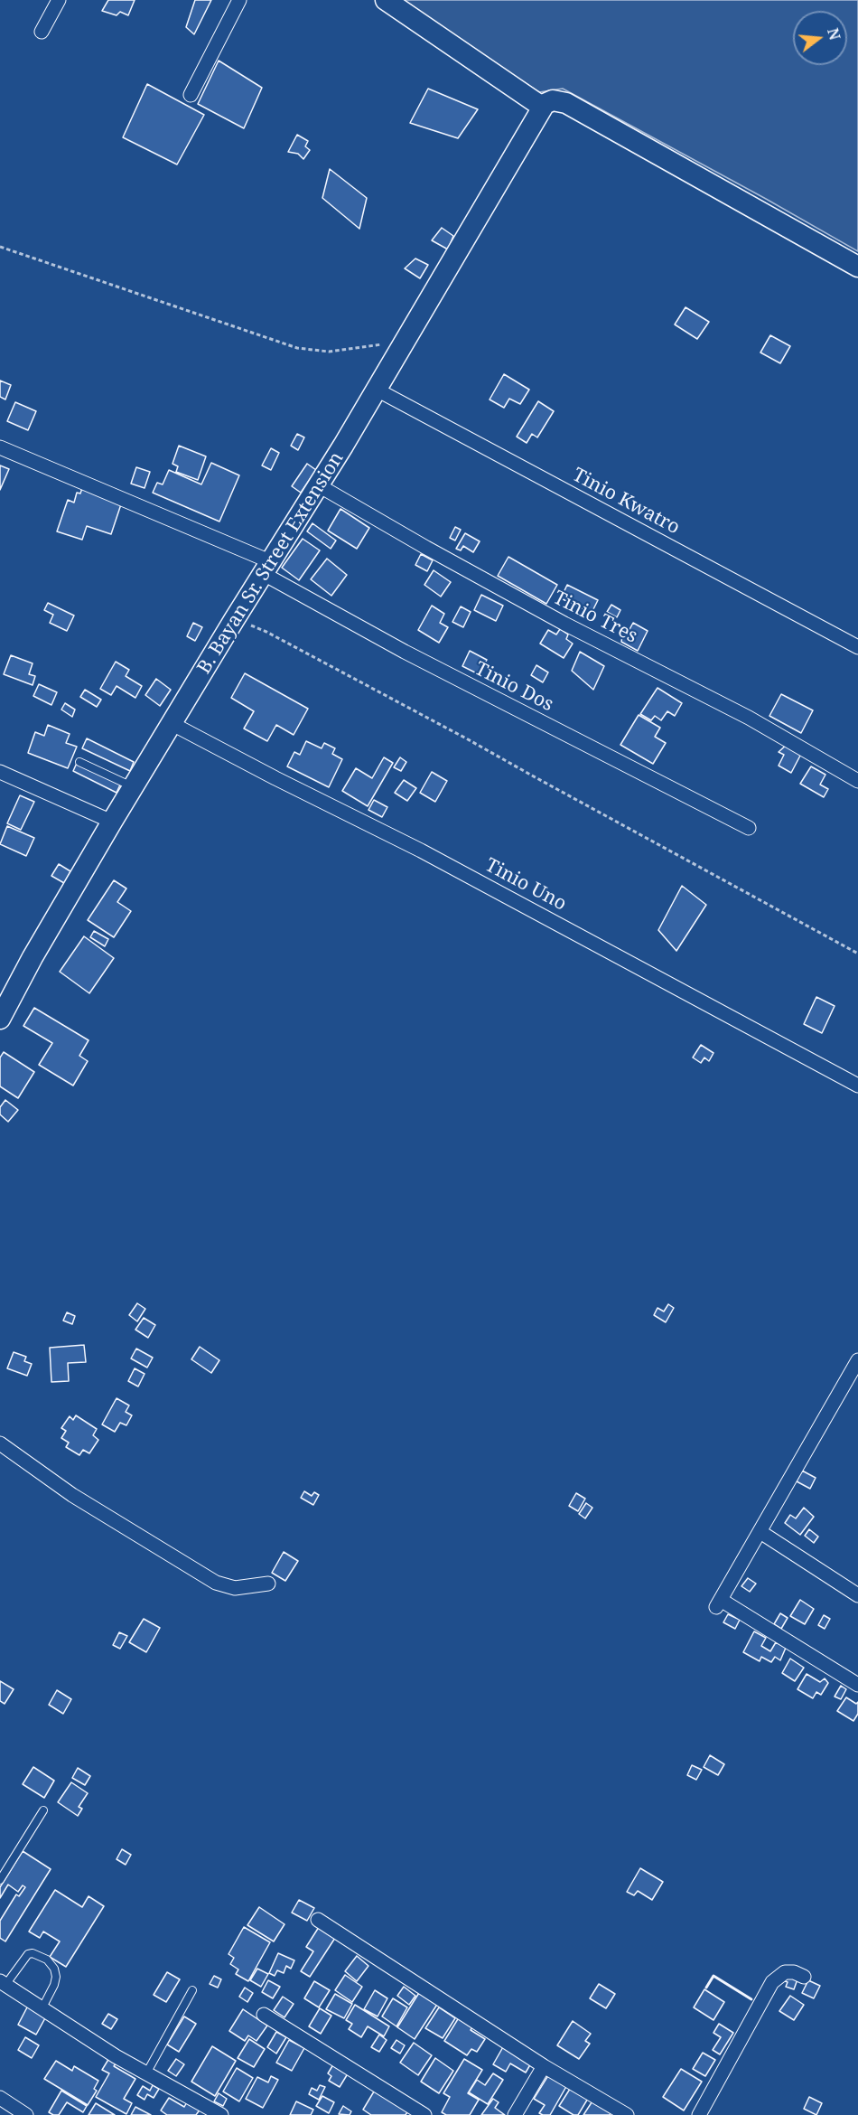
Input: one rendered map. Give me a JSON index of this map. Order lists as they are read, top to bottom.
{
  "streets": {
    "street": [
      "Tinio Kwatro",
      "B. Bayan Sr. Street Extension",
      "Tinio Tres",
      "Tinio Dos",
      "Tinio Uno"
    ]
  },
  "crossings": [
    ["Tinio Kwatro", "B. Bayan Sr. Street Extension"],
    ["B. Bayan Sr. Street Extension", "Tinio Tres"],
    ["B. Bayan Sr. Street Extension", "Tinio Dos"],
    ["B. Bayan Sr. Street Extension", "Tinio Uno"]
  ],
  "north": "right"
}
